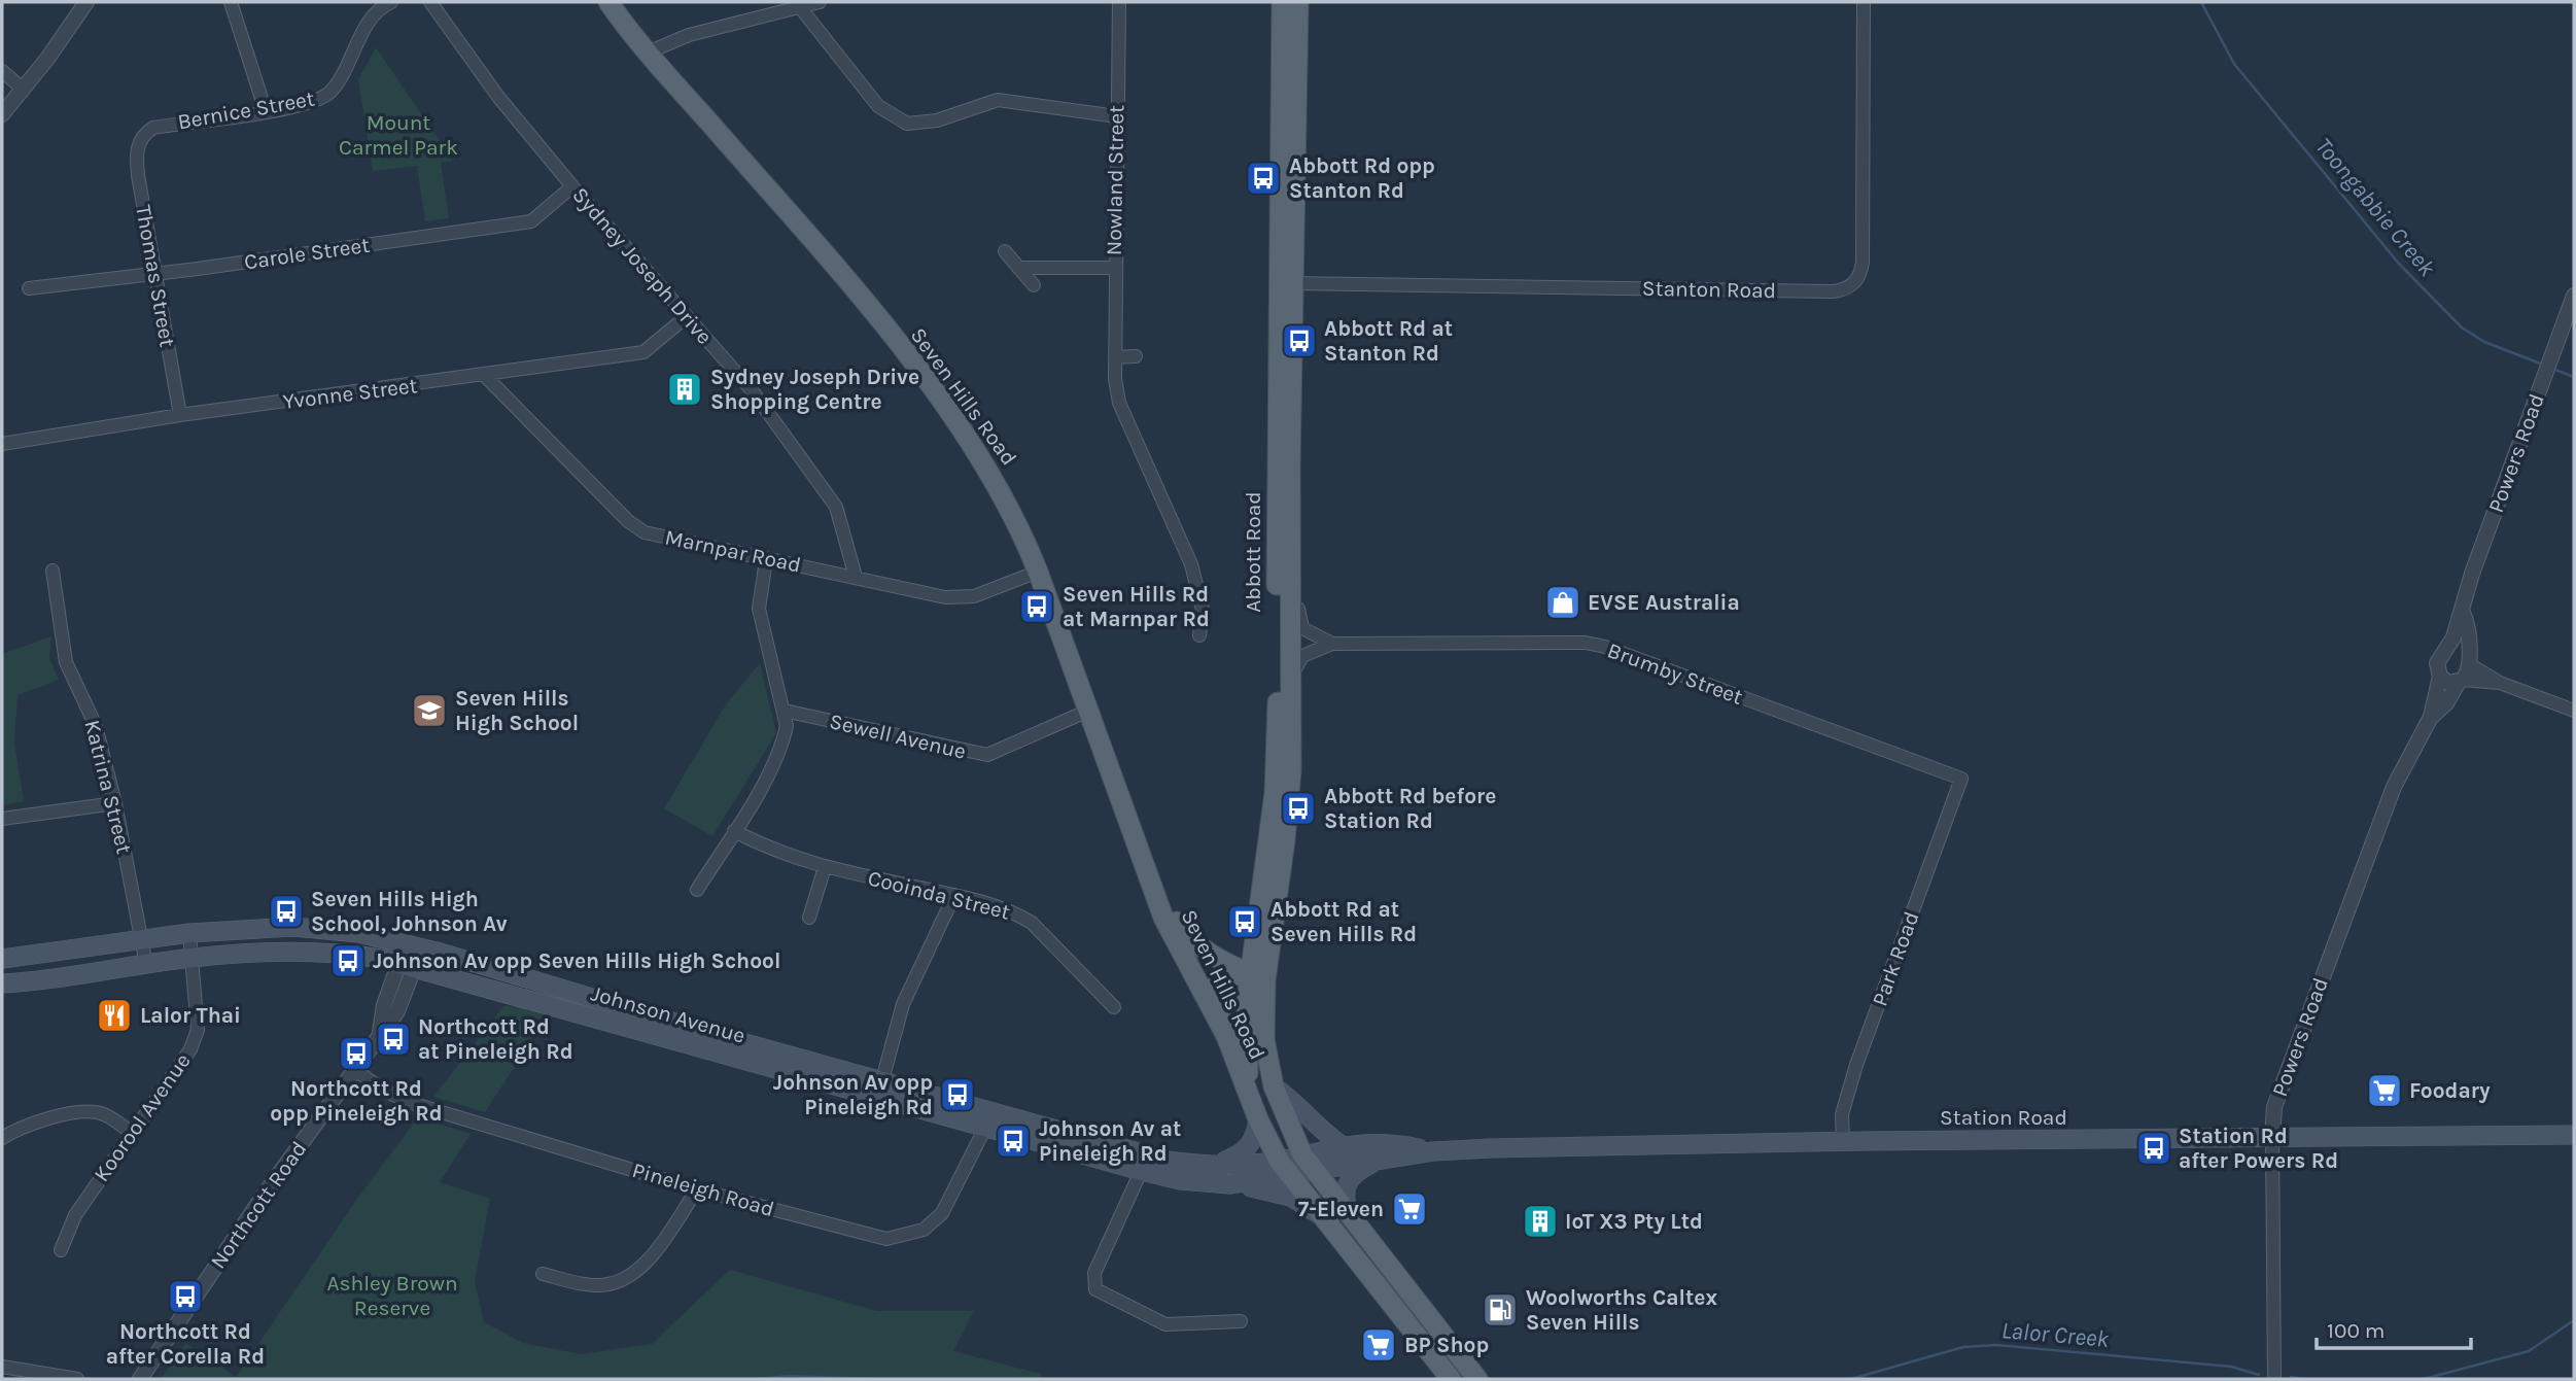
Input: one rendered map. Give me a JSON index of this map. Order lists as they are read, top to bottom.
{
  "streets": {
    "main road": [
      "Seven Hills Road",
      "Abbott Road",
      "Johnson Avenue",
      "Station Road"
    ],
    "street": [
      "Bernice Street",
      "Nowland Street",
      "Carole Street",
      "Sydney Joseph Drive",
      "Thomas Street",
      "Stanton Road",
      "Yvonne Street",
      "Powers Road",
      "Marnpar Road",
      "Brumby Street",
      "Sewell Avenue",
      "Katrina Street",
      "Cooinda Street",
      "Park Road",
      "Koorool Avenue",
      "Pineleigh Road",
      "Northcott Road"
    ]
  },
  "crossings": [
    ["Bernice Street", "Thomas Street"],
    ["Carole Street", "Sydney Joseph Drive"],
    ["Carole Street", "Thomas Street"],
    ["Sydney Joseph Drive", "Yvonne Street"],
    ["Sydney Joseph Drive", "Marnpar Road"],
    ["Thomas Street", "Yvonne Street"],
    ["Stanton Road", "Abbott Road"],
    ["Yvonne Street", "Marnpar Road"],
    ["Seven Hills Road", "Marnpar Road"],
    ["Seven Hills Road", "Abbott Road"],
    ["Seven Hills Road", "Sewell Avenue"],
    ["Seven Hills Road", "Johnson Avenue"],
    ["Seven Hills Road", "Station Road"],
    ["Powers Road", "Station Road"],
    ["Abbott Road", "Brumby Street"],
    ["Brumby Street", "Park Road"],
    ["Katrina Street", "Johnson Avenue"],
    ["Park Road", "Station Road"],
    ["Johnson Avenue", "Koorool Avenue"],
    ["Johnson Avenue", "Station Road"],
    ["Johnson Avenue", "Pineleigh Road"],
    ["Johnson Avenue", "Northcott Road"],
    ["Pineleigh Road", "Northcott Road"]
  ],
  "water": ["Toongabbie Creek", "Lalor Creek"],
  "parks": ["Mount Carmel Park", "Ashley Brown Reserve"],
  "places": {
    "bus stop": [
      "Abbott Rd opp Stanton Rd",
      "Abbott Rd at Stanton Rd",
      "Seven Hills Rd at Marnpar Rd",
      "Abbott Rd before Station Rd",
      "Seven Hills High School, Johnson Av",
      "Abbott Rd at Seven Hills Rd",
      "Johnson Av opp Seven Hills High School",
      "Northcott Rd at Pineleigh Rd",
      "Northcott Rd opp Pineleigh Rd",
      "Johnson Av opp Pineleigh Rd",
      "Johnson Av at Pineleigh Rd",
      "Station Rd after Powers Rd",
      "Northcott Rd after Corella Rd"
    ],
    "building": ["Sydney Joseph Drive Shopping Centre", "IoT X3 Pty Ltd"],
    "shop": ["EVSE Australia"],
    "school or university": ["Seven Hills High School"],
    "restaurant": ["Lalor Thai"],
    "supermarket": ["Foodary", "7-Eleven", "BP Shop"],
    "fuel station": ["Woolworths Caltex Seven Hills"]
  },
  "scale_bar": "100 m"
}
